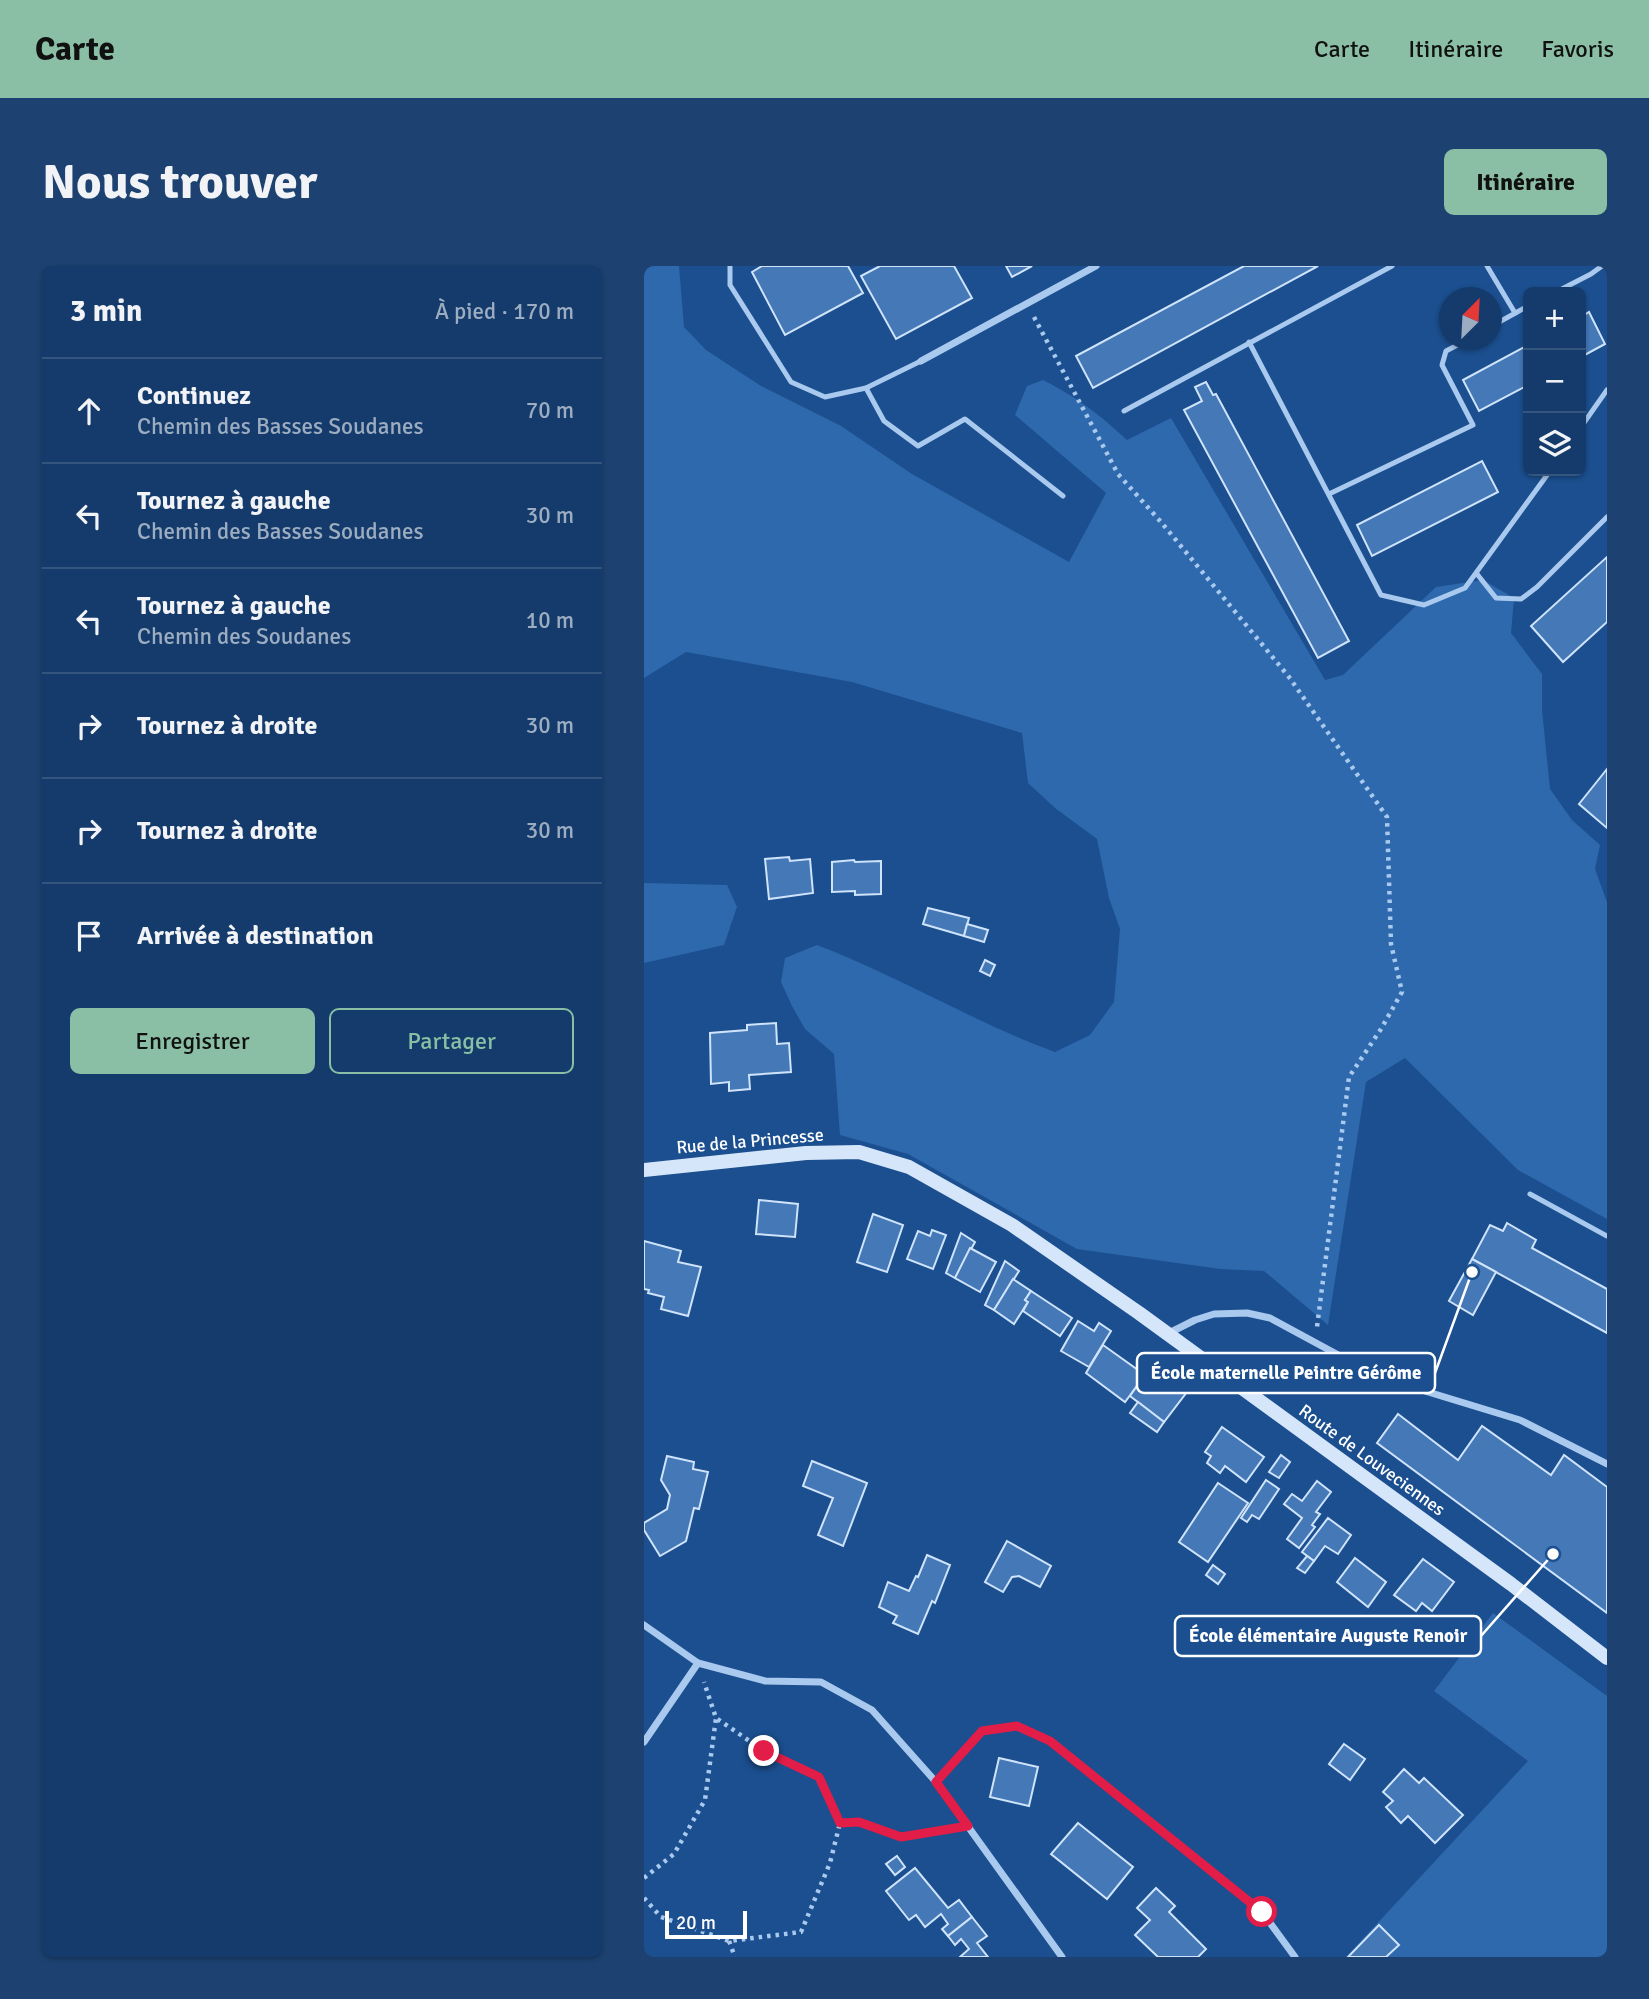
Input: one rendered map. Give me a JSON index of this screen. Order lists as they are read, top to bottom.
{
  "streets": {
    "street": ["Rue de la Princesse", "Route de Louveciennes"]
  },
  "crossings": [
    ["Rue de la Princesse", "Route de Louveciennes"]
  ],
  "places": ["École maternelle Peintre Gérôme", "École élémentaire Auguste Renoir"],
  "scale_bar": "20 m",
  "north": "top right",
  "page": {
    "header": "Carte",
    "nav": ["Carte", "Itinéraire", "Favoris"],
    "buttons": [
      "Itinéraire",
      ["Enregistrer", "Partager"]
    ],
    "title": "Nous trouver",
    "heading": ["3 min", "À pied · 170 m"],
    "map_buttons": ["+", "−"],
    "list": [
      ["Continuez", "Chemin des Basses Soudanes", "70 m"],
      ["Tournez à gauche", "Chemin des Basses Soudanes", "30 m"],
      ["Tournez à gauche", "Chemin des Soudanes", "10 m"],
      ["Tournez à droite", "30 m"],
      ["Tournez à droite", "30 m"],
      "Arrivée à destination"
    ],
    "scale": "20 m"
  }
}
